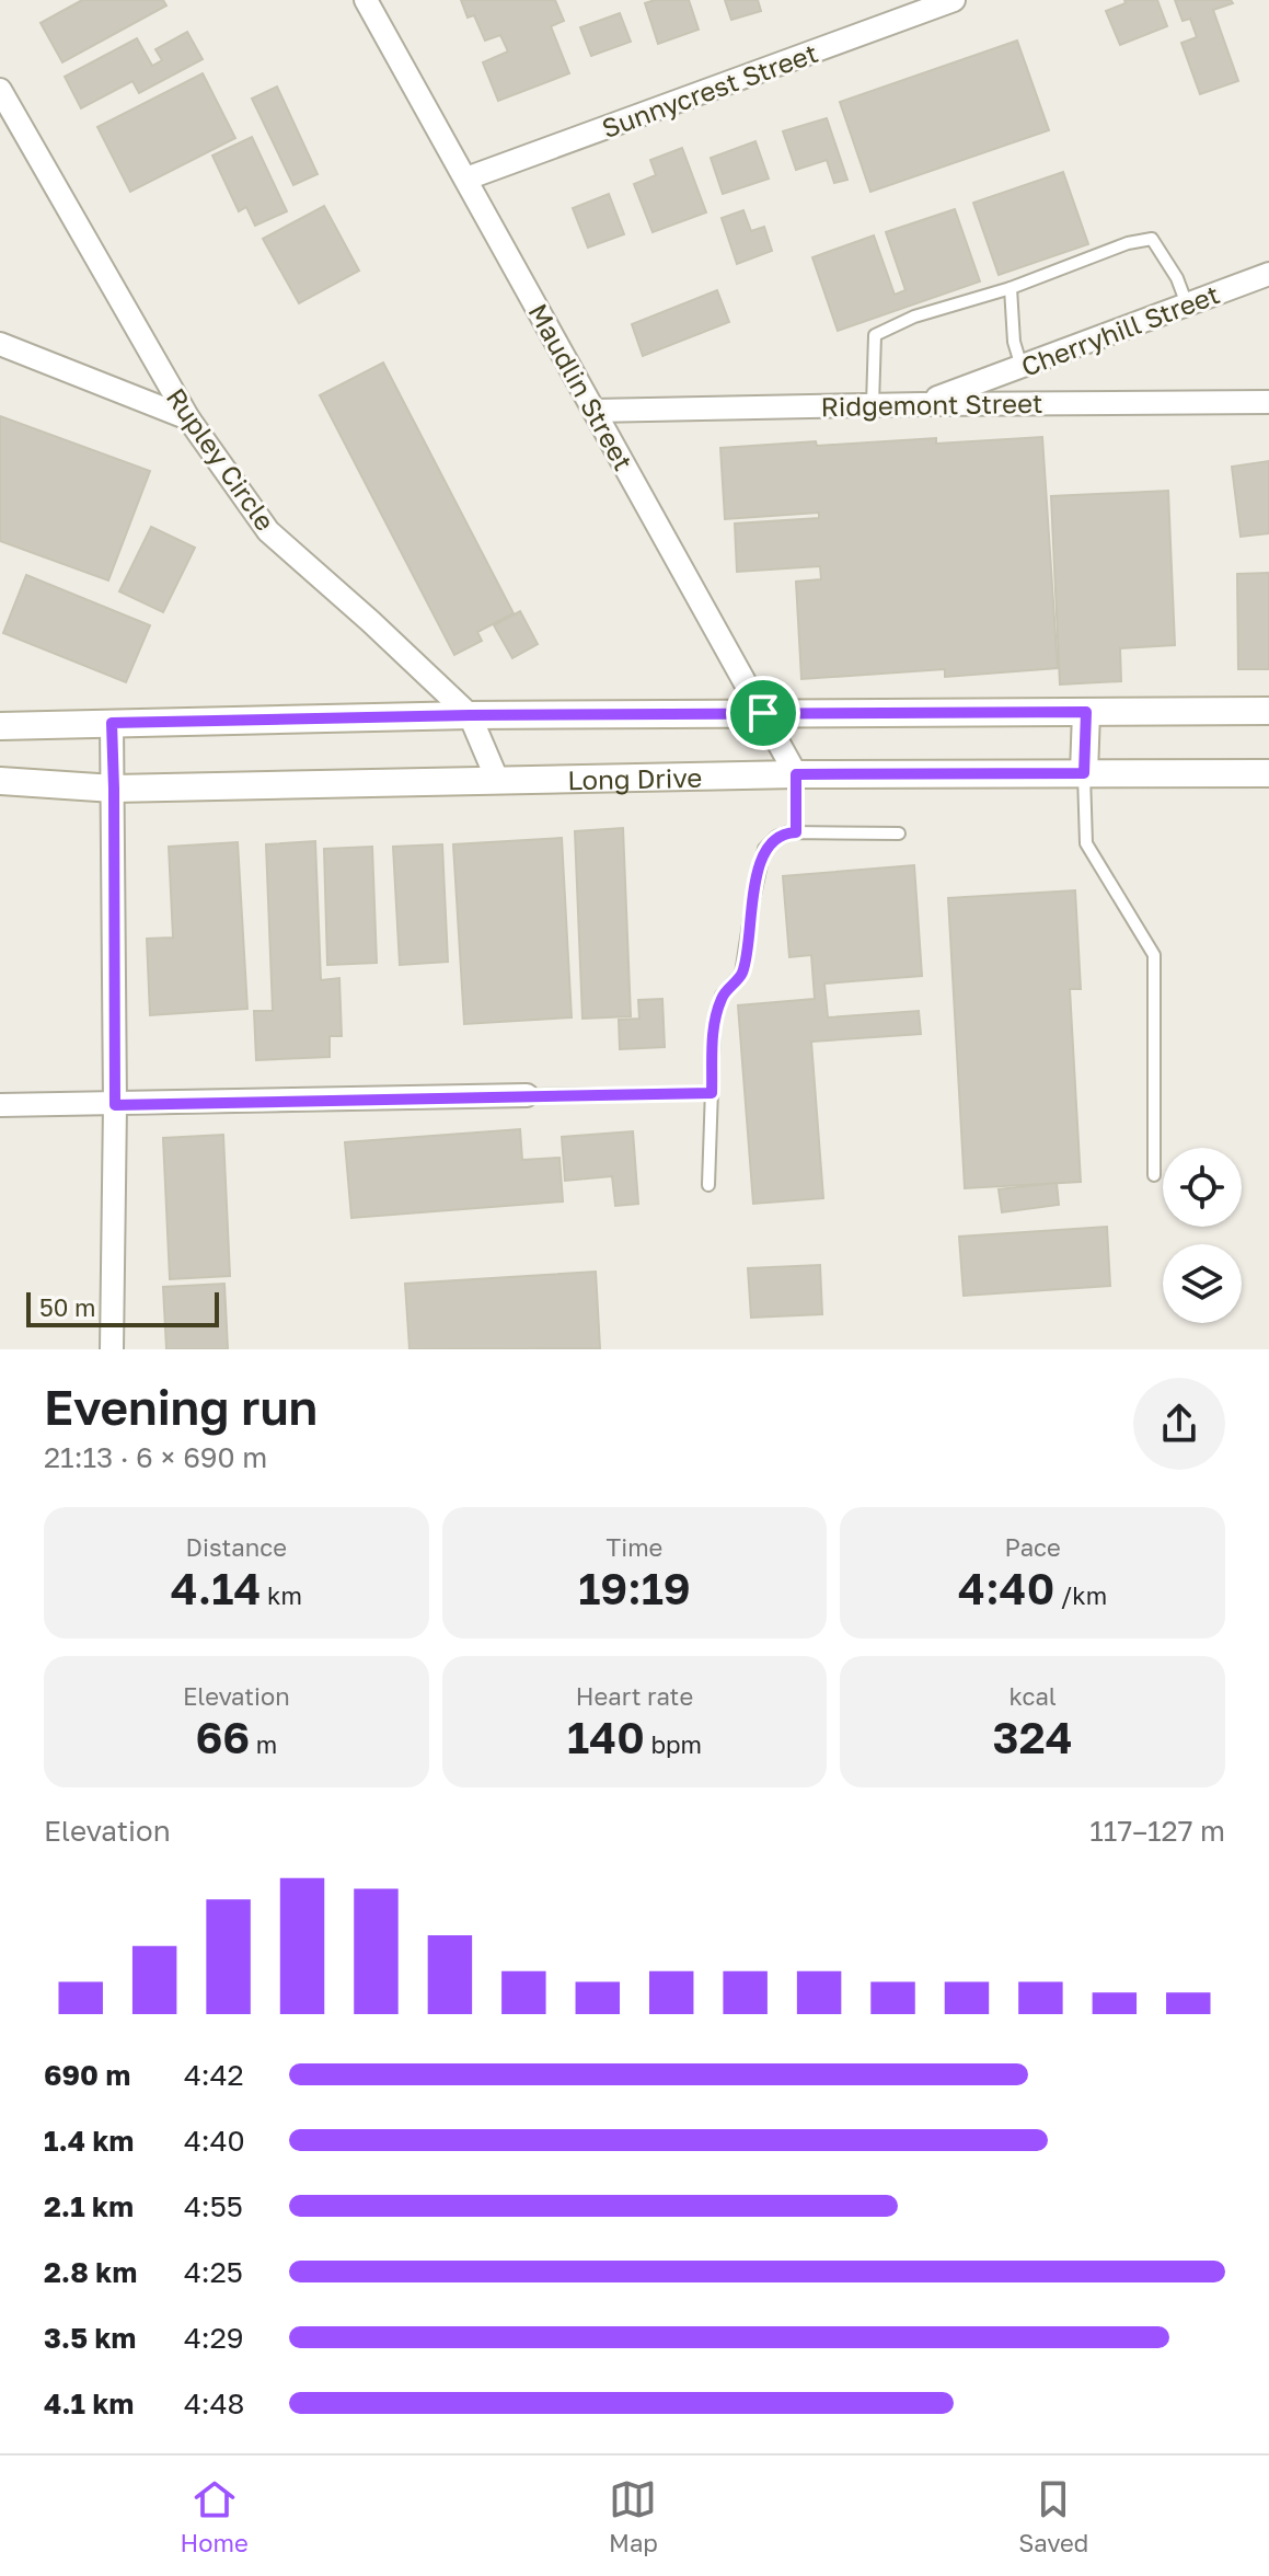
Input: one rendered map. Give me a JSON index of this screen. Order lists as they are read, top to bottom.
{
  "streets": {
    "main road": ["Long Drive"],
    "street": [
      "Sunnycrest Street",
      "Cherryhill Street",
      "Maudlin Street",
      "Ridgemont Street",
      "Rupley Circle"
    ]
  },
  "crossings": [
    ["Sunnycrest Street", "Maudlin Street"],
    ["Cherryhill Street", "Ridgemont Street"],
    ["Maudlin Street", "Ridgemont Street"],
    ["Maudlin Street", "Long Drive"],
    ["Rupley Circle", "Long Drive"]
  ],
  "scale_bar": "50 m",
  "page": {
    "scale": "50 m",
    "heading": ["Evening run", "21:13 · 6 × 690 m"],
    "stats": [
      ["Distance", "4.14 km"],
      ["Time", "19:19"],
      ["Pace", "4:40 /km"],
      ["Elevation", "66 m"],
      ["Heart rate", "140 bpm"],
      ["kcal", "324"]
    ],
    "chart": ["Elevation", "117–127 m"],
    "list": [
      {
        "name": "690 m",
        "note": "4:42"
      },
      {
        "name": "1.4 km",
        "note": "4:40"
      },
      {
        "name": "2.1 km",
        "note": "4:55"
      },
      {
        "name": "2.8 km",
        "note": "4:25"
      },
      {
        "name": "3.5 km",
        "note": "4:29"
      },
      {
        "name": "4.1 km",
        "note": "4:48"
      }
    ],
    "tabs": ["Home", "Map", "Saved"]
  }
}
